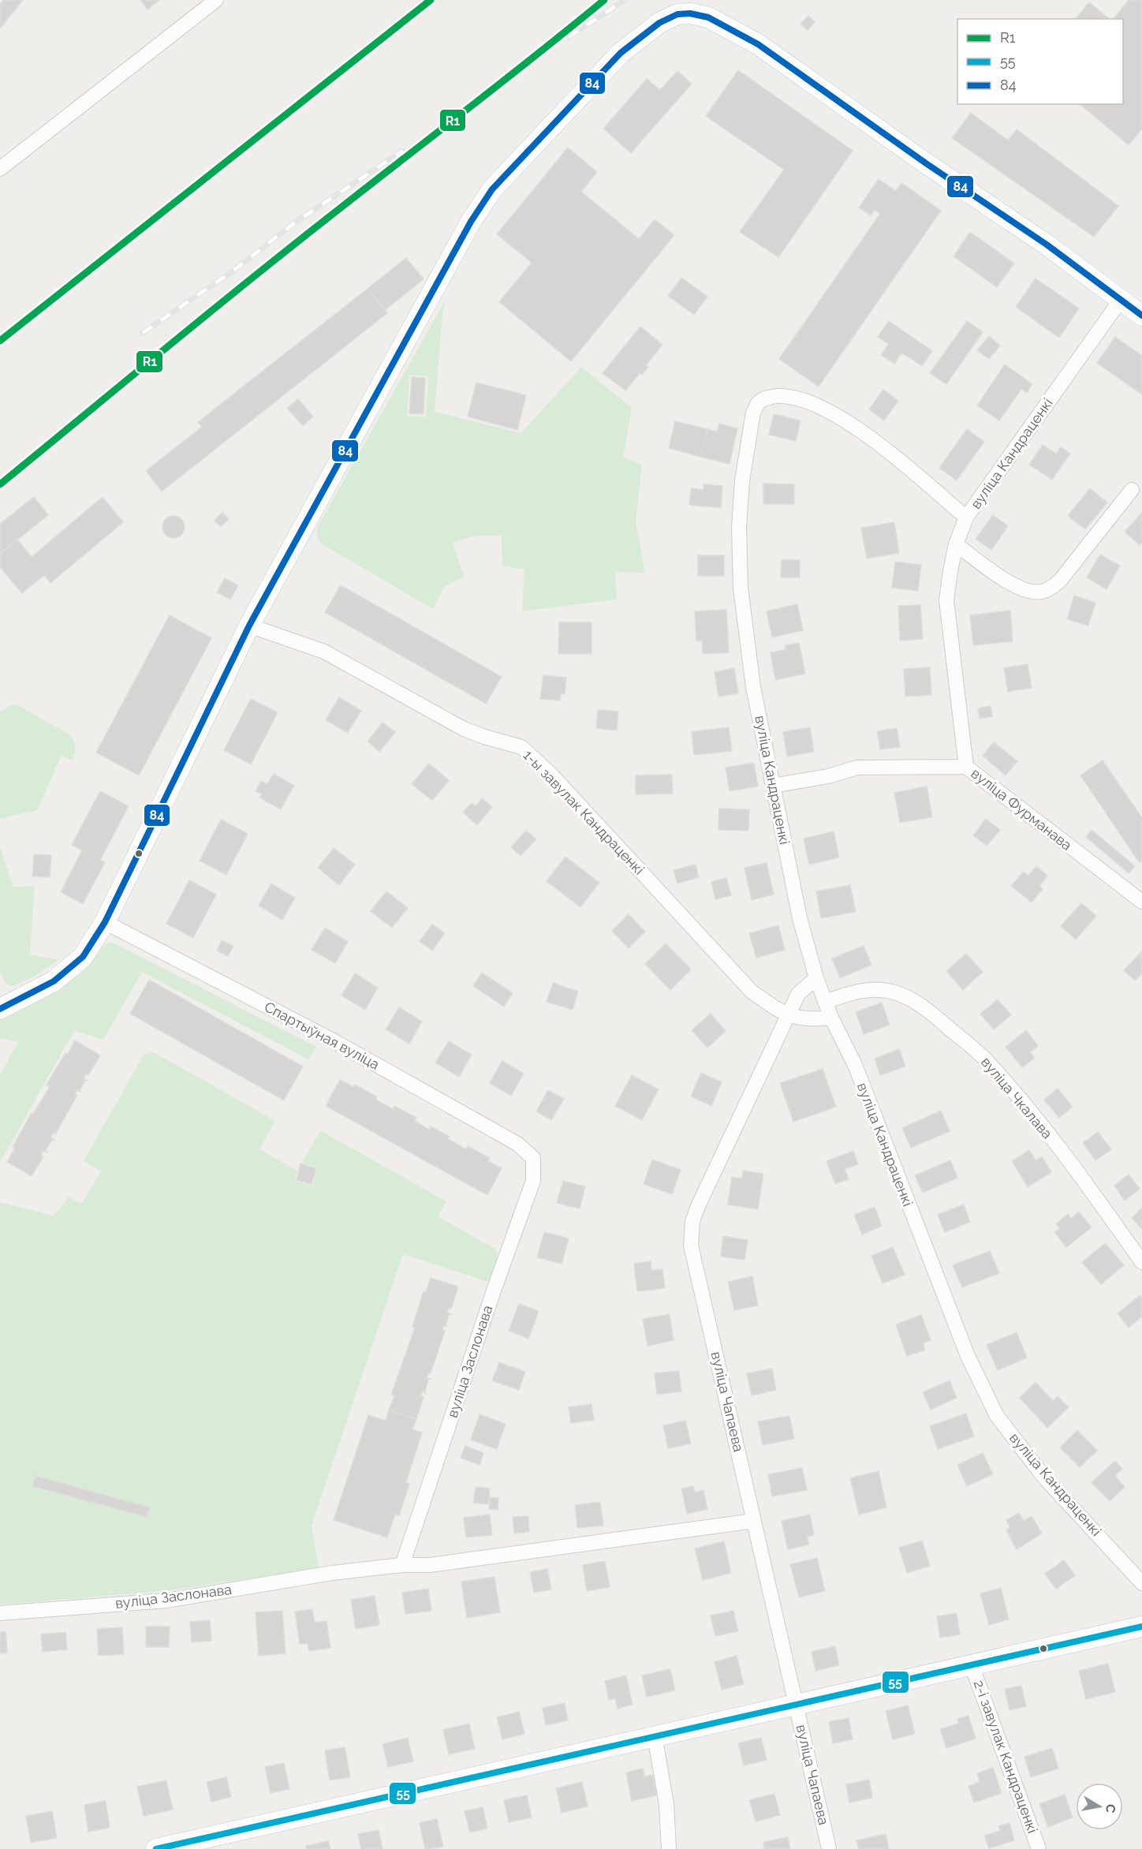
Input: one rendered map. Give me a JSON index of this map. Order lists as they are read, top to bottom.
{
  "streets": {
    "street": [
      "вуліца Кандраценкі",
      "вуліца Фурманава",
      "1-ы завулак Кандраценкі",
      "Спартыўная вуліца",
      "вуліца Чкалава",
      "вуліца Заслонава",
      "вуліца Чапаева",
      "2-і завулак Кандраценкі"
    ]
  },
  "crossings": [
    ["вуліца Кандраценкі", "вуліца Фурманава"],
    ["вуліца Кандраценкі", "1-ы завулак Кандраценкі"],
    ["вуліца Кандраценкі", "вуліца Чкалава"],
    ["вуліца Кандраценкі", "вуліца Чапаева"],
    ["1-ы завулак Кандраценкі", "вуліца Чапаева"],
    ["Спартыўная вуліца", "вуліца Заслонава"],
    ["вуліца Заслонава", "вуліца Чапаева"]
  ],
  "lines": ["transit line R1", "transit line 84", "transit line 55"],
  "legend": ["R1", "55", "84"],
  "north": "right"
}
